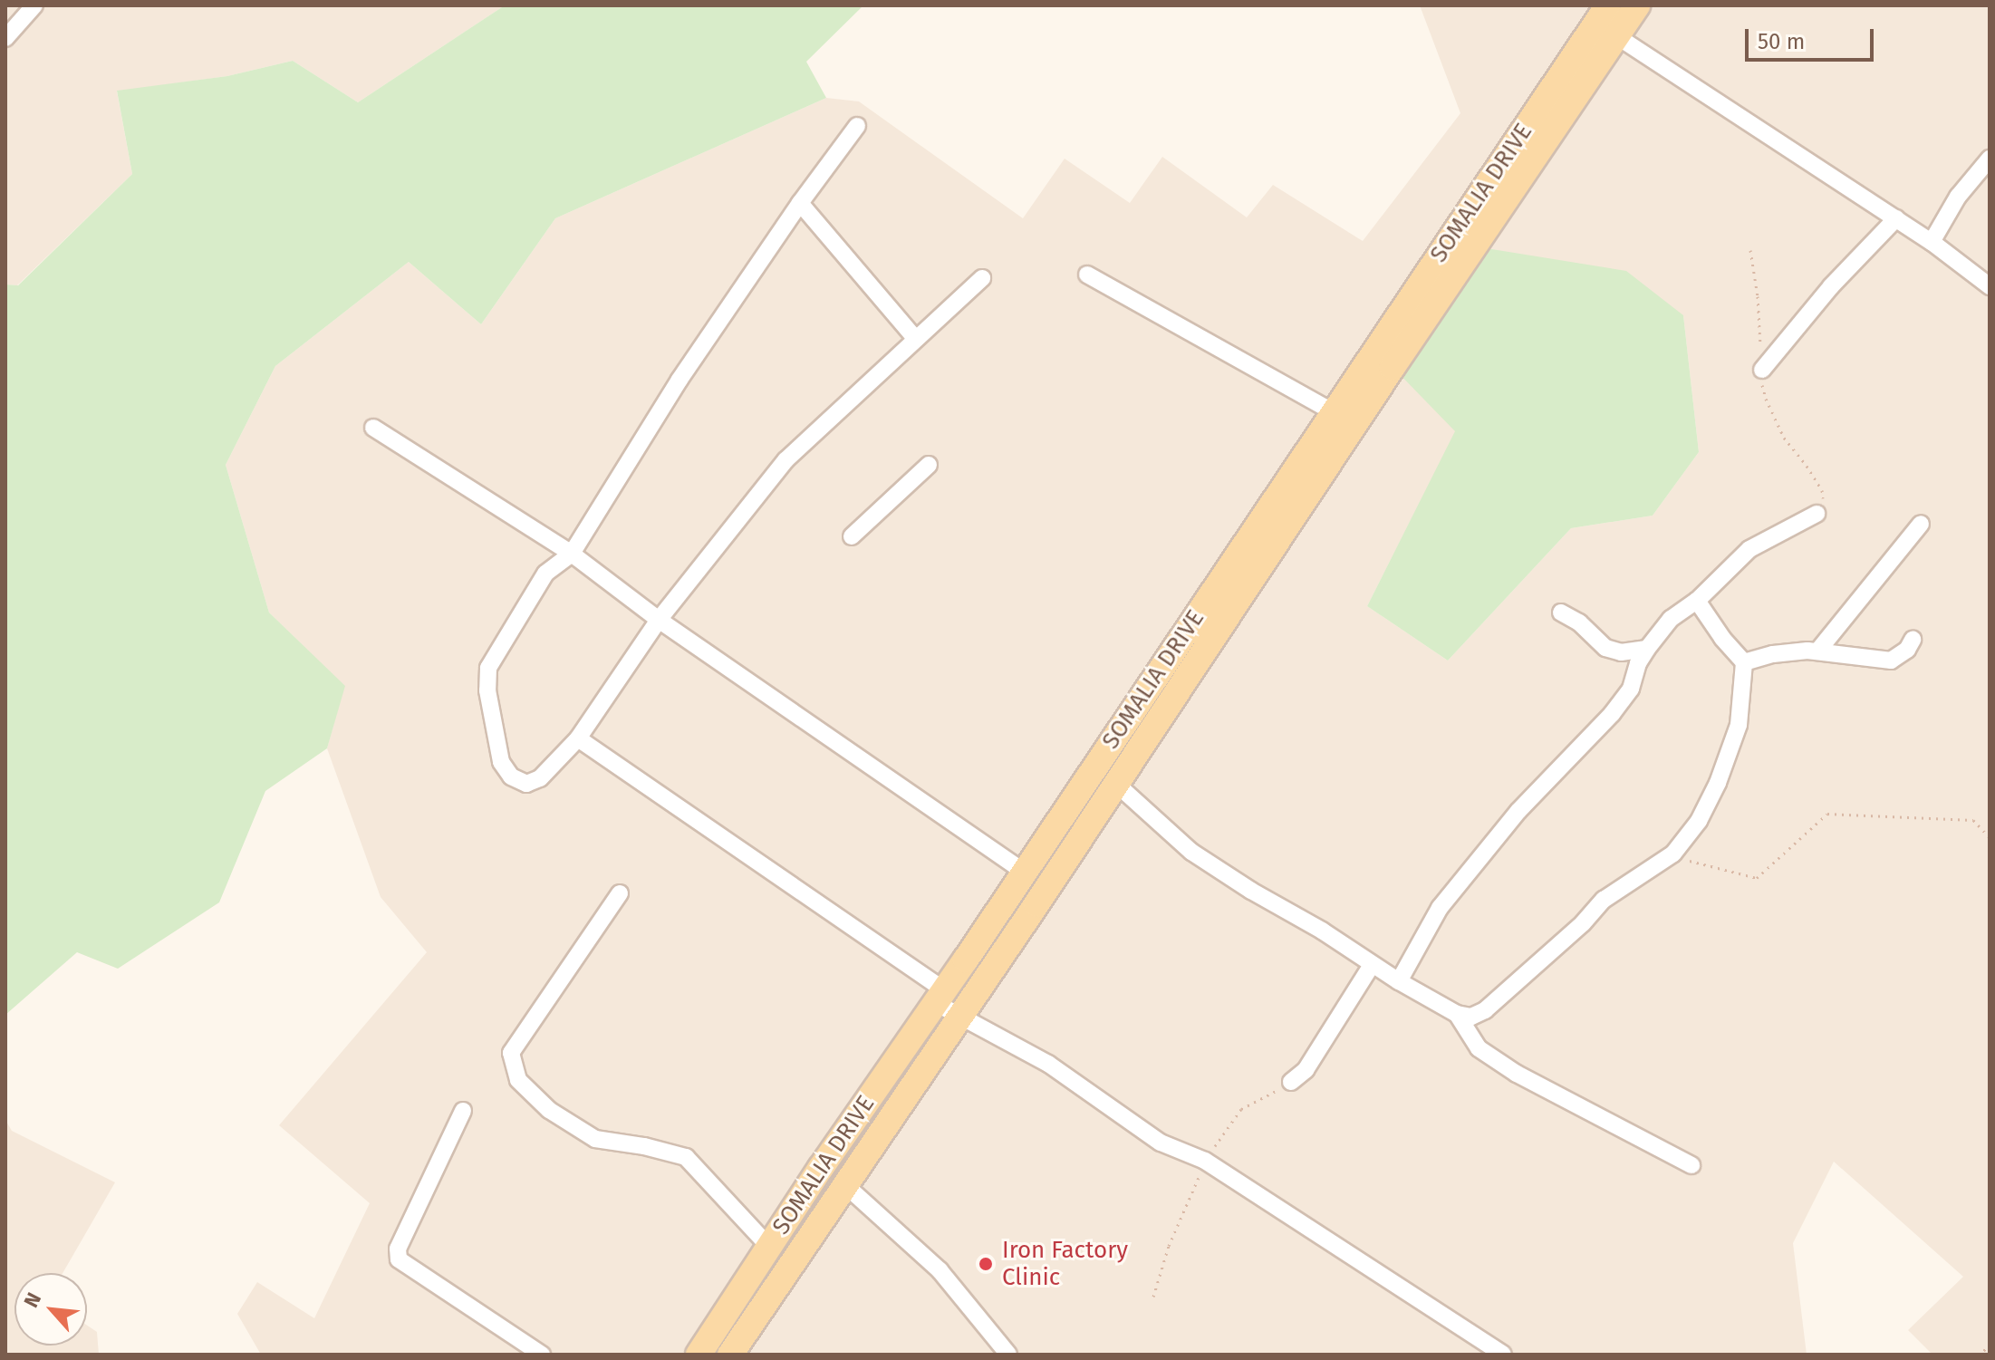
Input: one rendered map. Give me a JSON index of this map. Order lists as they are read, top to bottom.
{
  "streets": {
    "main road": ["SOMALIA DRIVE"]
  },
  "places": ["Iron Factory Clinic"],
  "scale_bar": "50 m",
  "north": "top left"
}
